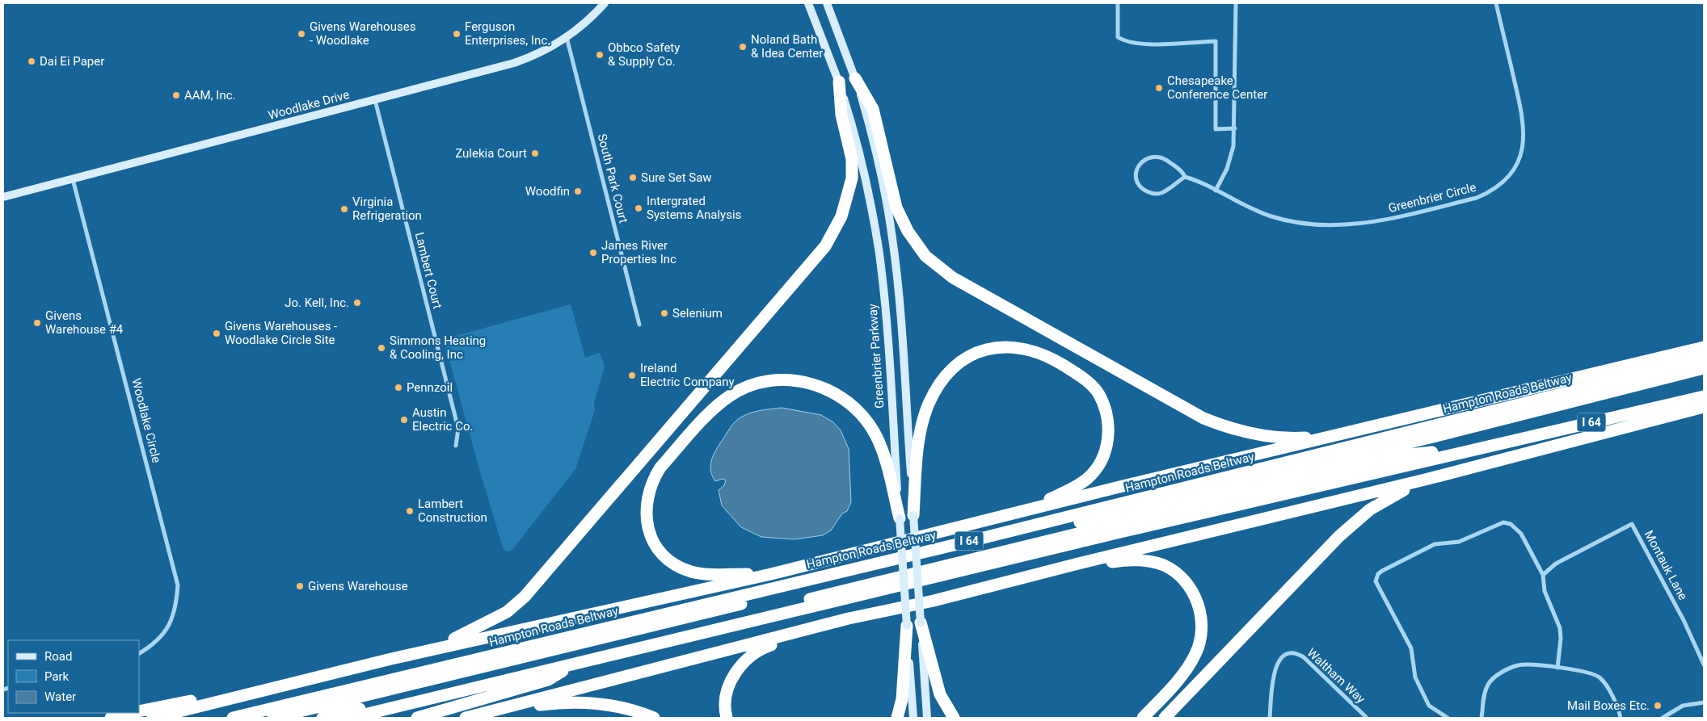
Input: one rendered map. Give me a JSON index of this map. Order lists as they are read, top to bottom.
{
  "streets": {
    "highway": ["Hampton Roads Beltway", "I 64"],
    "main road": ["Woodlake Drive", "Greenbrier Parkway"],
    "street": [
      "South Park Court",
      "Greenbrier Circle",
      "Lambert Court",
      "Woodlake Circle",
      "Montauk Lane",
      "Waltham Way"
    ]
  },
  "crossings": [
    ["Woodlake Drive", "South Park Court"],
    ["Woodlake Drive", "Lambert Court"],
    ["Woodlake Drive", "Woodlake Circle"]
  ],
  "places": [
    "Givens Warehouses - Woodlake",
    "Ferguson Enterprises, Inc.",
    "Noland Bath & Idea Center",
    "Obbco Safety & Supply Co.",
    "Dai Ei Paper",
    "Chesapeake Conference Center",
    "AAM, Inc.",
    "Zulekia Court",
    "Sure Set Saw",
    "Woodfin",
    "Intergrated Systems Analysis",
    "Virginia Refrigeration",
    "James River Properties Inc",
    "Jo. Kell, Inc.",
    "Selenium",
    "Givens Warehouse #4",
    "Givens Warehouses - Woodlake Circle Site",
    "Simmons Heating & Cooling, Inc",
    "Ireland Electric Company",
    "Pennzoil",
    "Austin Electric Co.",
    "Lambert Construction",
    "Givens Warehouse",
    "Mail Boxes Etc."
  ],
  "legend": ["Road", "Park", "Water"]
}
